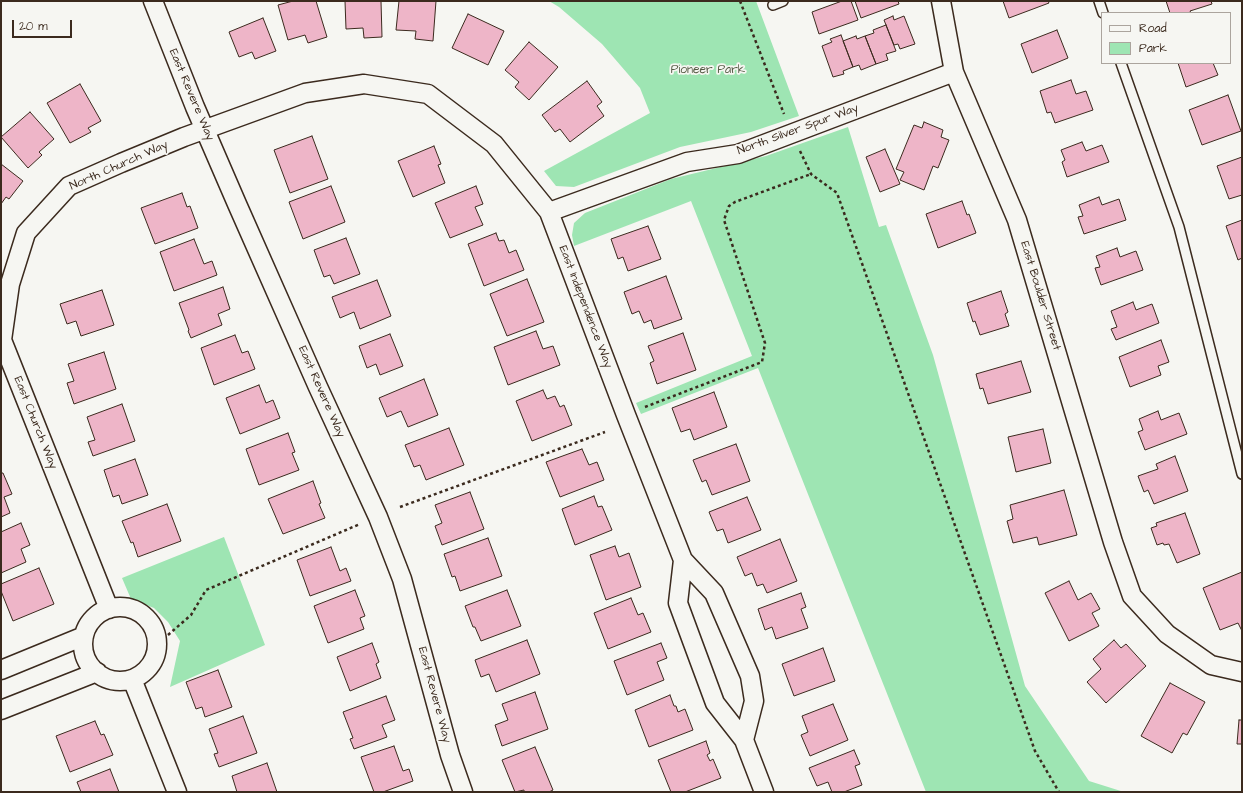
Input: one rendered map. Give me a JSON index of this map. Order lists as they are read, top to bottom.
{
  "streets": {
    "street": [
      "East Revere Way",
      "North Silver Spur Way",
      "North Church Way",
      "East Boulder Street",
      "East Independence Way",
      "East Church Way"
    ]
  },
  "crossings": [
    ["East Revere Way", "North Church Way"],
    ["North Silver Spur Way", "East Boulder Street"],
    ["North Silver Spur Way", "East Independence Way"],
    ["North Church Way", "East Independence Way"],
    ["North Church Way", "East Church Way"]
  ],
  "parks": ["Pioneer Park"],
  "legend": ["Road", "Park"],
  "scale_bar": "20 m"
}
